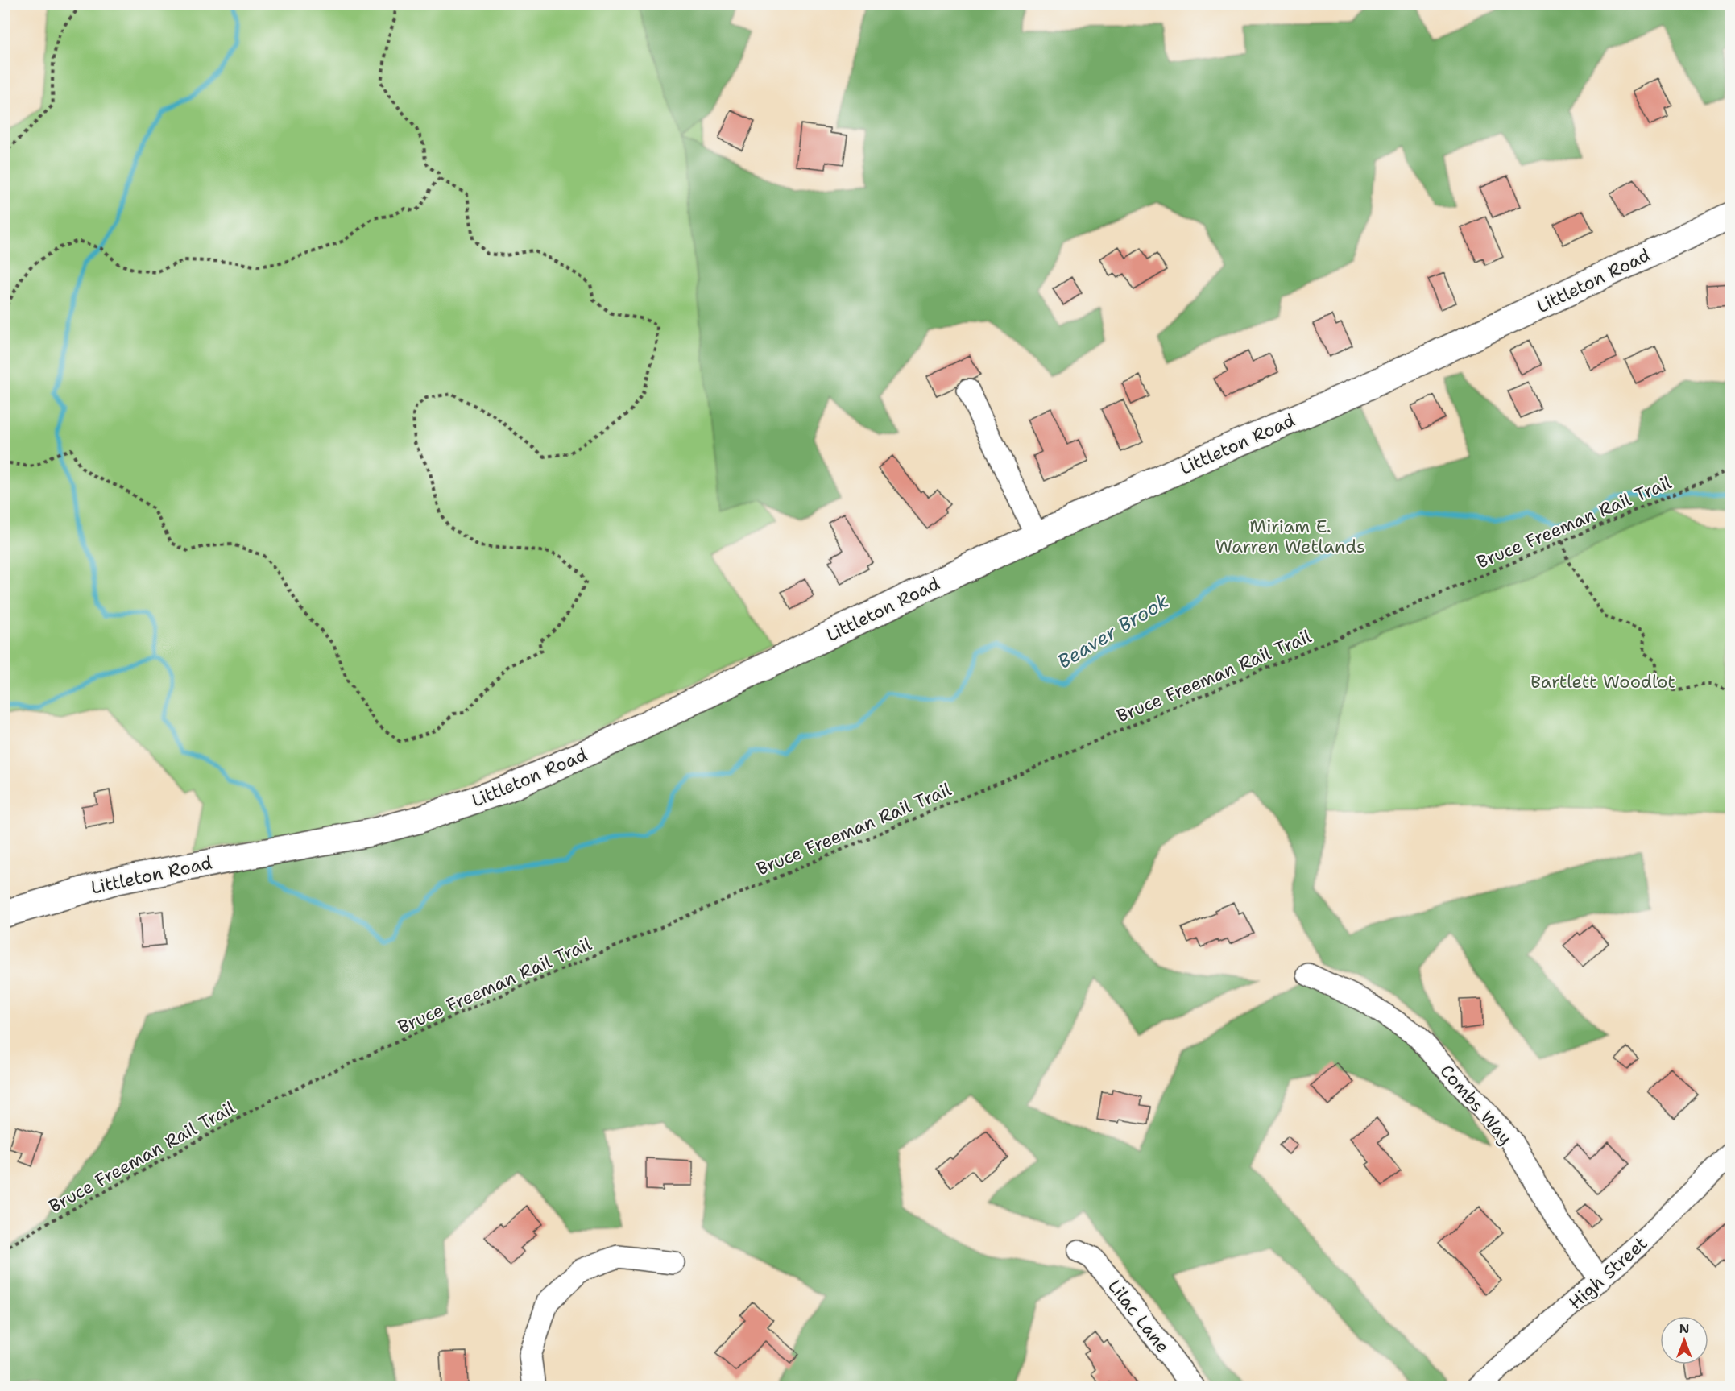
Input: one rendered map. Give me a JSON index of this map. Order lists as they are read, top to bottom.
{
  "streets": {
    "main road": ["Littleton Road"],
    "street": ["Combs Way", "High Street", "Lilac Lane"],
    "path": ["Bruce Freeman Rail Trail"]
  },
  "crossings": [
    ["Combs Way", "High Street"]
  ],
  "water": ["Beaver Brook"],
  "parks": ["Miriam E. Warren Wetlands", "Bartlett Woodlot"],
  "north": "top"
}
